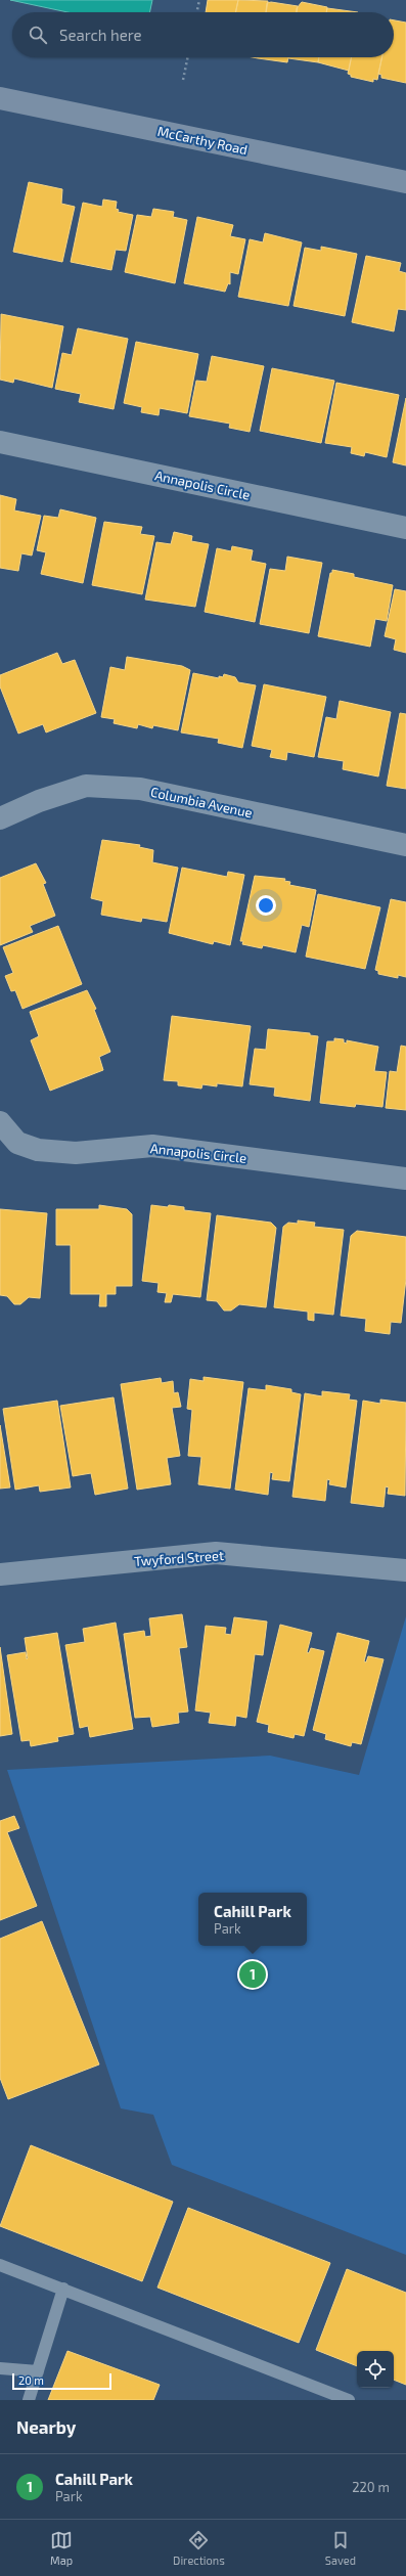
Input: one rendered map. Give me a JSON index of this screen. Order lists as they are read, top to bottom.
{
  "streets": {
    "street": [
      "McCarthy Road",
      "Annapolis Circle",
      "Columbia Avenue",
      "Twyford Street"
    ]
  },
  "scale_bar": "20 m",
  "page": {
    "search": "Search here",
    "popup": ["Cahill Park", "Park"],
    "pins": "1",
    "scale": "20 m",
    "heading": "Nearby",
    "list": [
      {
        "mark": "1",
        "name": "Cahill Park",
        "note": "Park",
        "value": "220 m"
      }
    ],
    "nav": ["Map", "Directions", "Saved"]
  }
}
